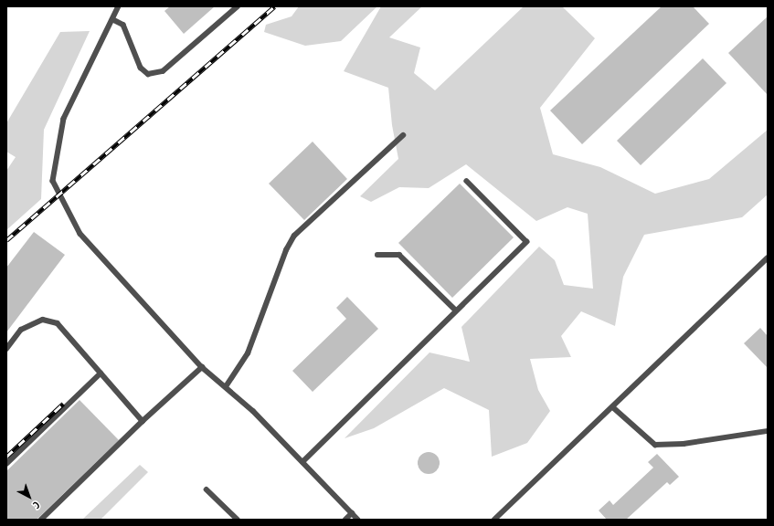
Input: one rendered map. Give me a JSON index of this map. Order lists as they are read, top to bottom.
{
  "north": "bottom right"
}
